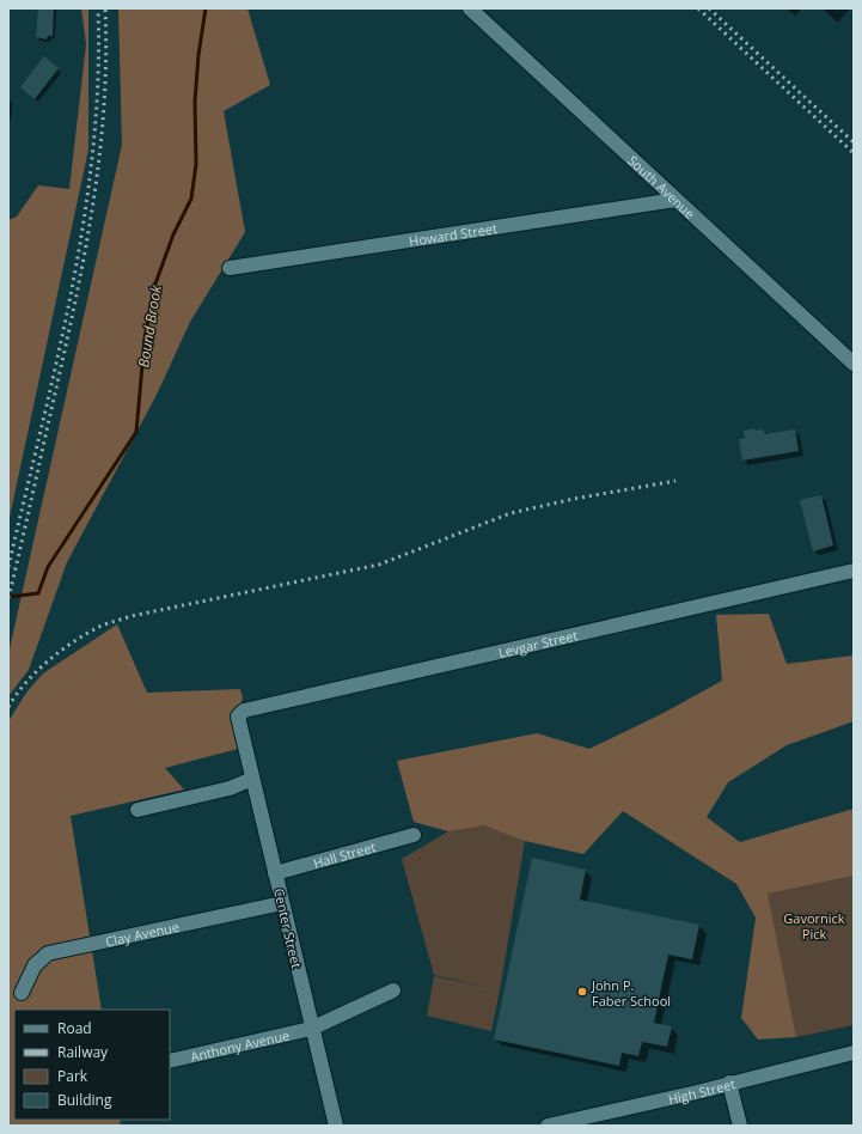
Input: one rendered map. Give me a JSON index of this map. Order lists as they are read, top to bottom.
{
  "streets": {
    "street": [
      "South Avenue",
      "Howard Street",
      "Levgar Street",
      "Hall Street",
      "Center Street",
      "Clay Avenue",
      "Anthony Avenue",
      "High Street"
    ]
  },
  "crossings": [
    ["South Avenue", "Howard Street"],
    ["Levgar Street", "Center Street"],
    ["Hall Street", "Center Street"],
    ["Center Street", "Clay Avenue"],
    ["Center Street", "Anthony Avenue"]
  ],
  "water": ["Bound Brook"],
  "parks": ["Gavornick Pick"],
  "places": ["John P. Faber School"],
  "legend": [
    "Road",
    "Railway",
    "Park",
    "Building"
  ]
}
